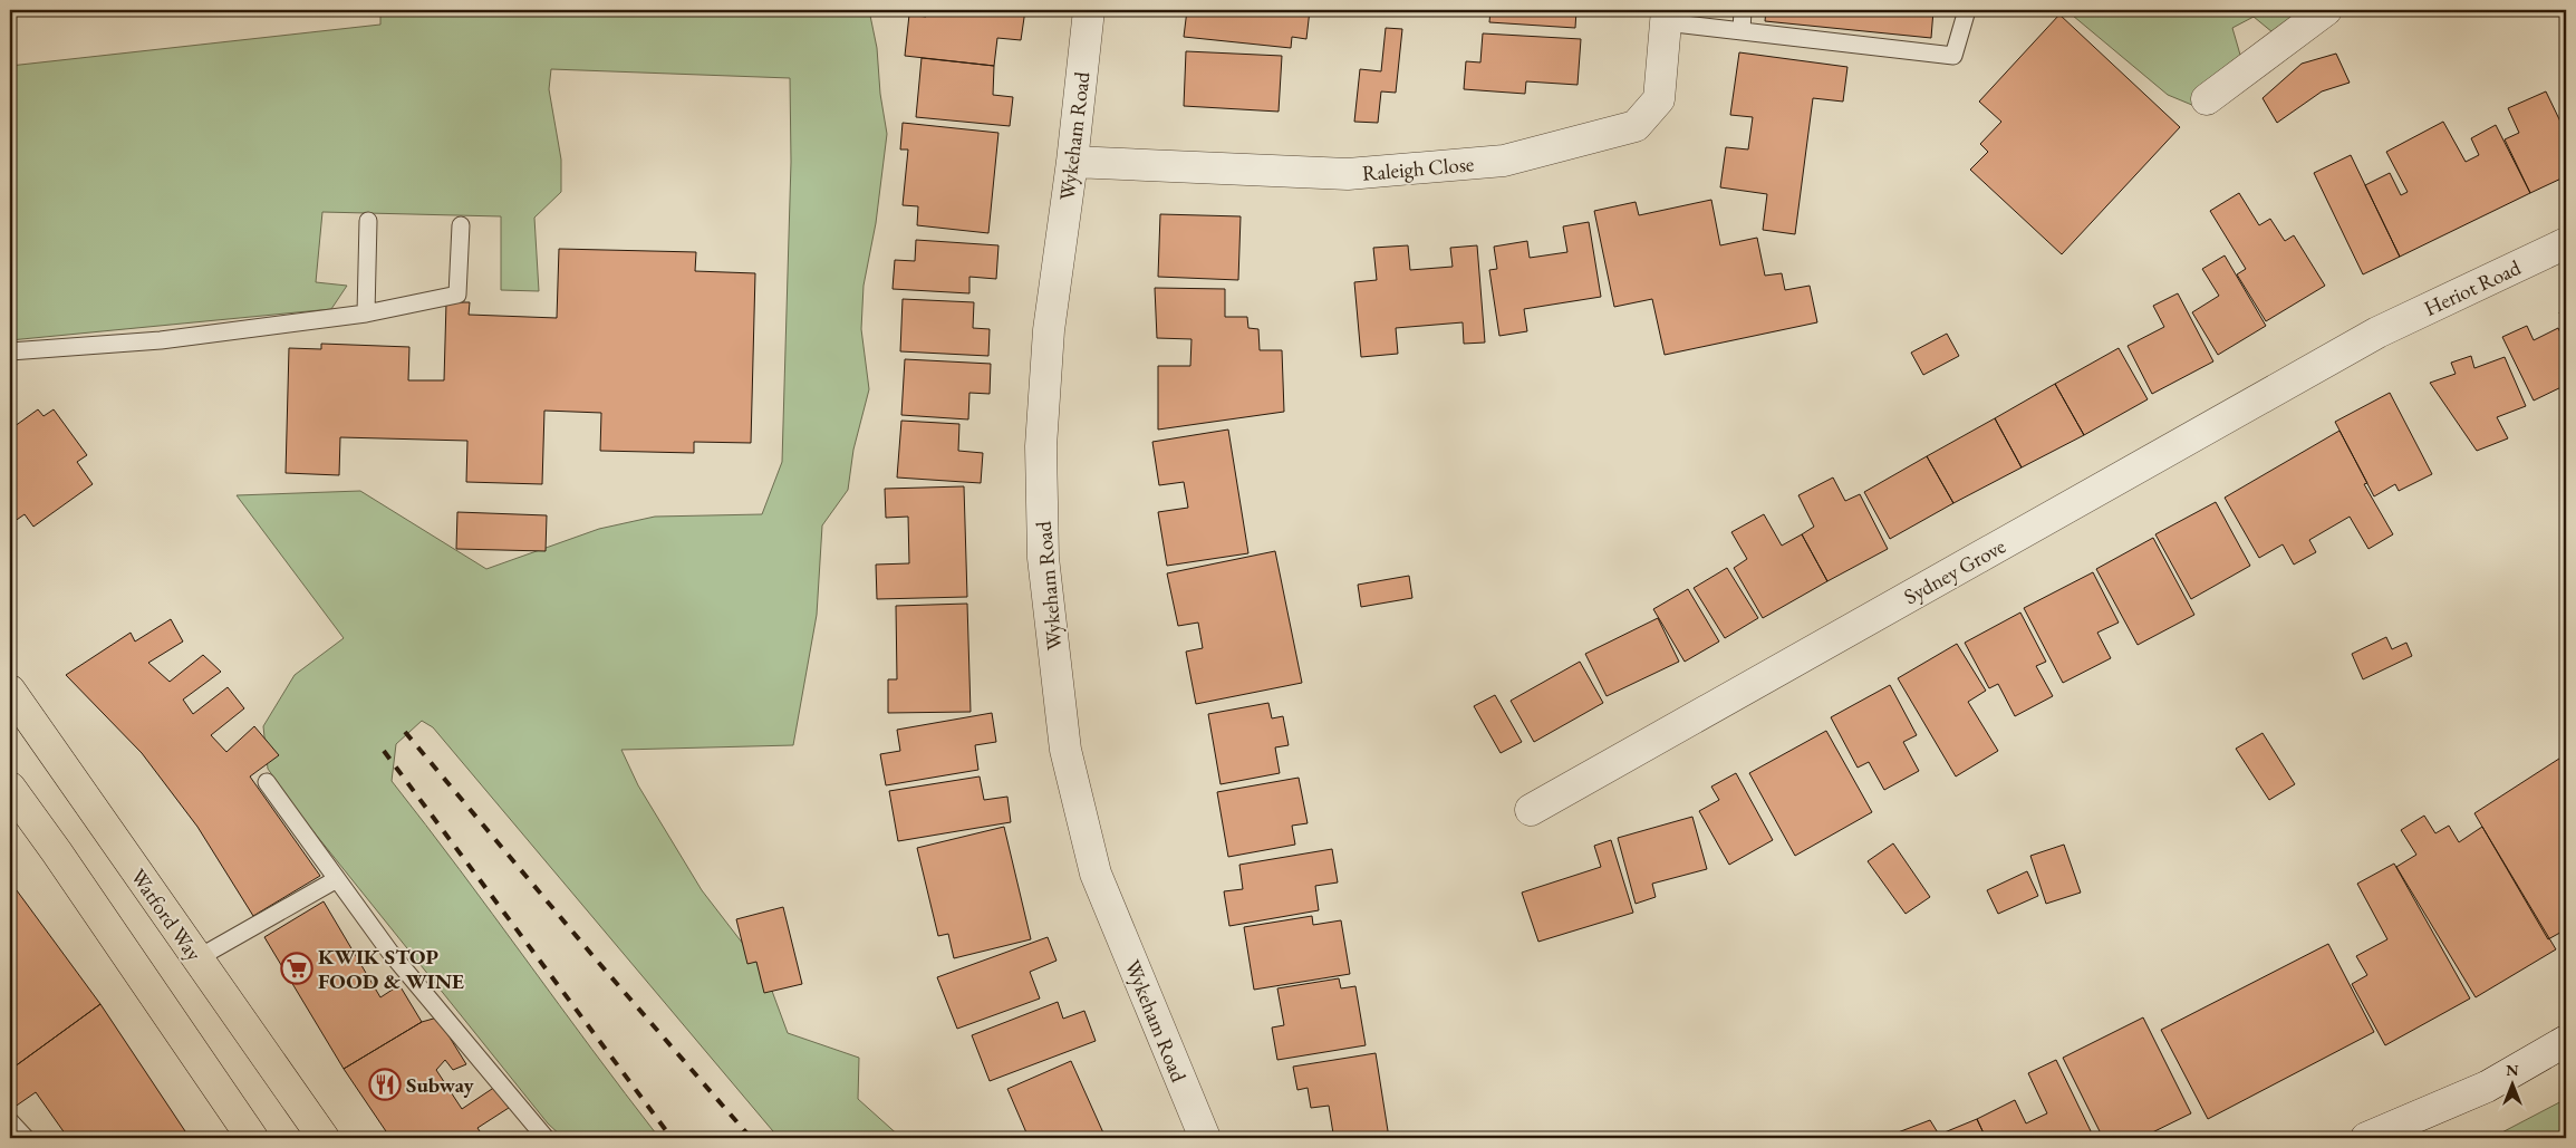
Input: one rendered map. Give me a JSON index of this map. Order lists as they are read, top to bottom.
{
  "streets": {
    "highway": ["Watford Way"],
    "street": [
      "Wykeham Road",
      "Raleigh Close",
      "Heriot Road",
      "Sydney Grove"
    ]
  },
  "crossings": [
    ["Wykeham Road", "Raleigh Close"],
    ["Heriot Road", "Sydney Grove"]
  ],
  "places": {
    "supermarket": ["KWIK STOP FOOD & WINE"],
    "restaurant": ["Subway"]
  },
  "north": "top"
}
